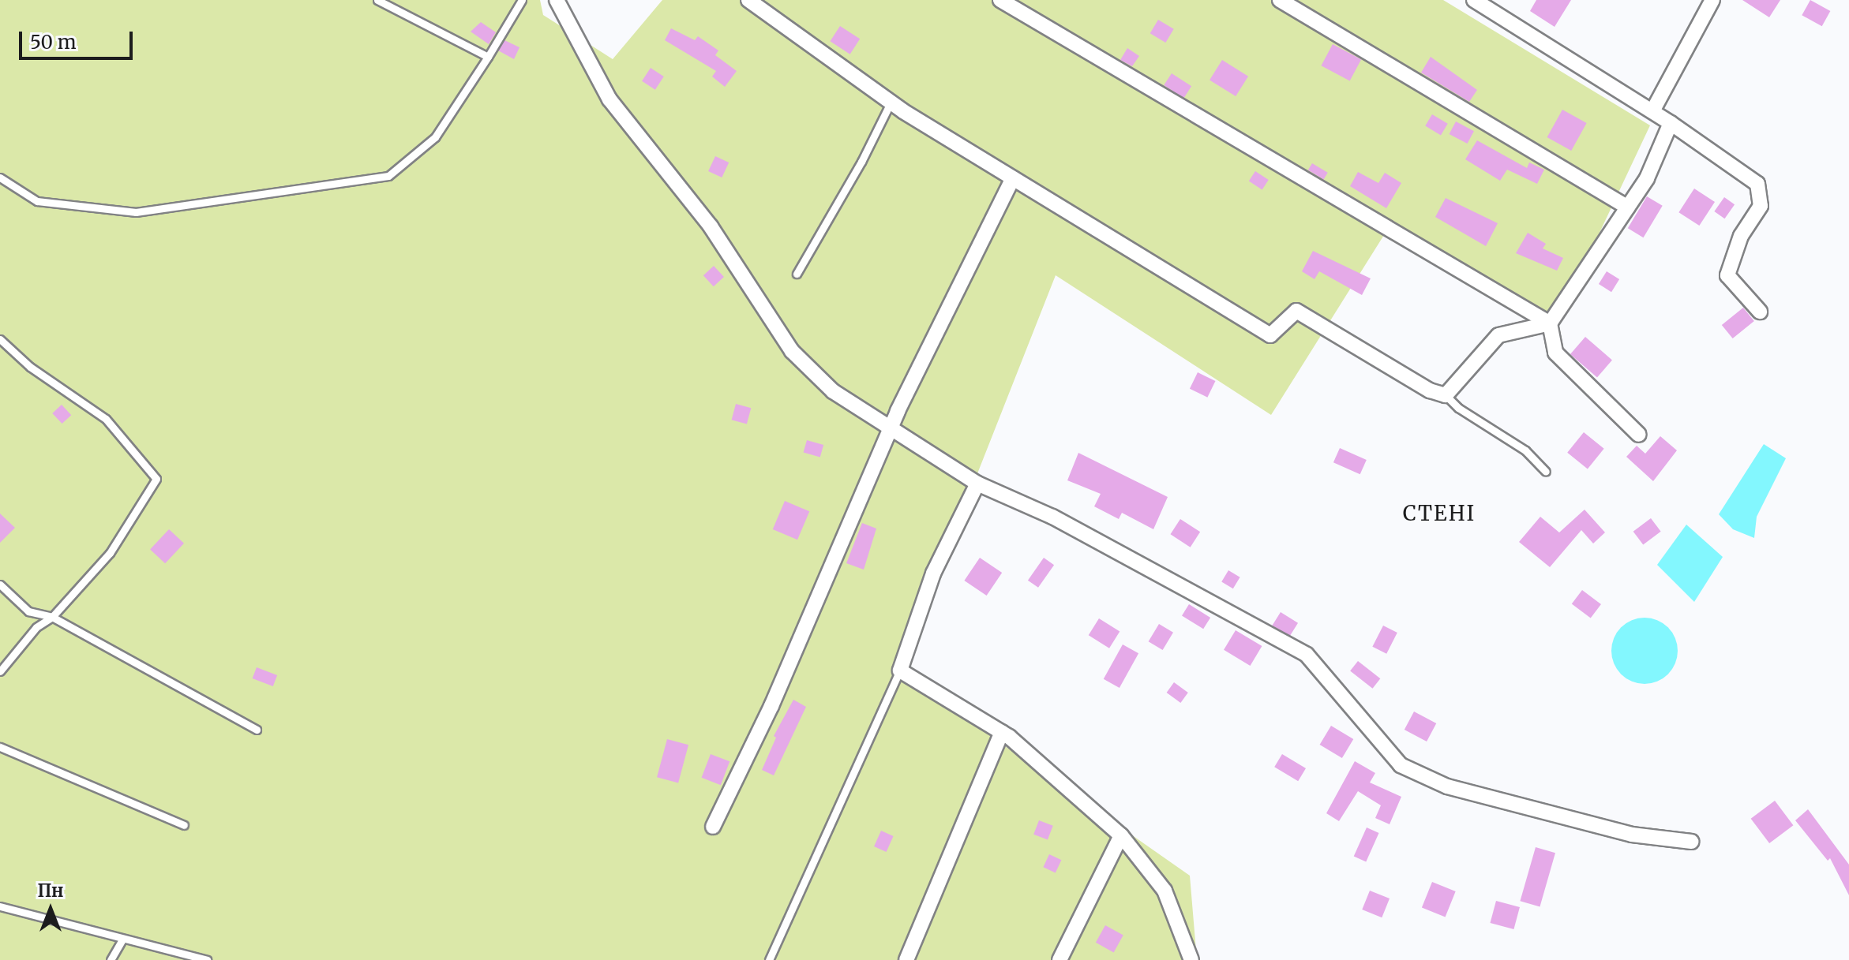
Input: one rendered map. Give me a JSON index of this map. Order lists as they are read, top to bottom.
{
  "districts": ["СТЕНІ"],
  "scale_bar": "50 m",
  "north": "top"
}
